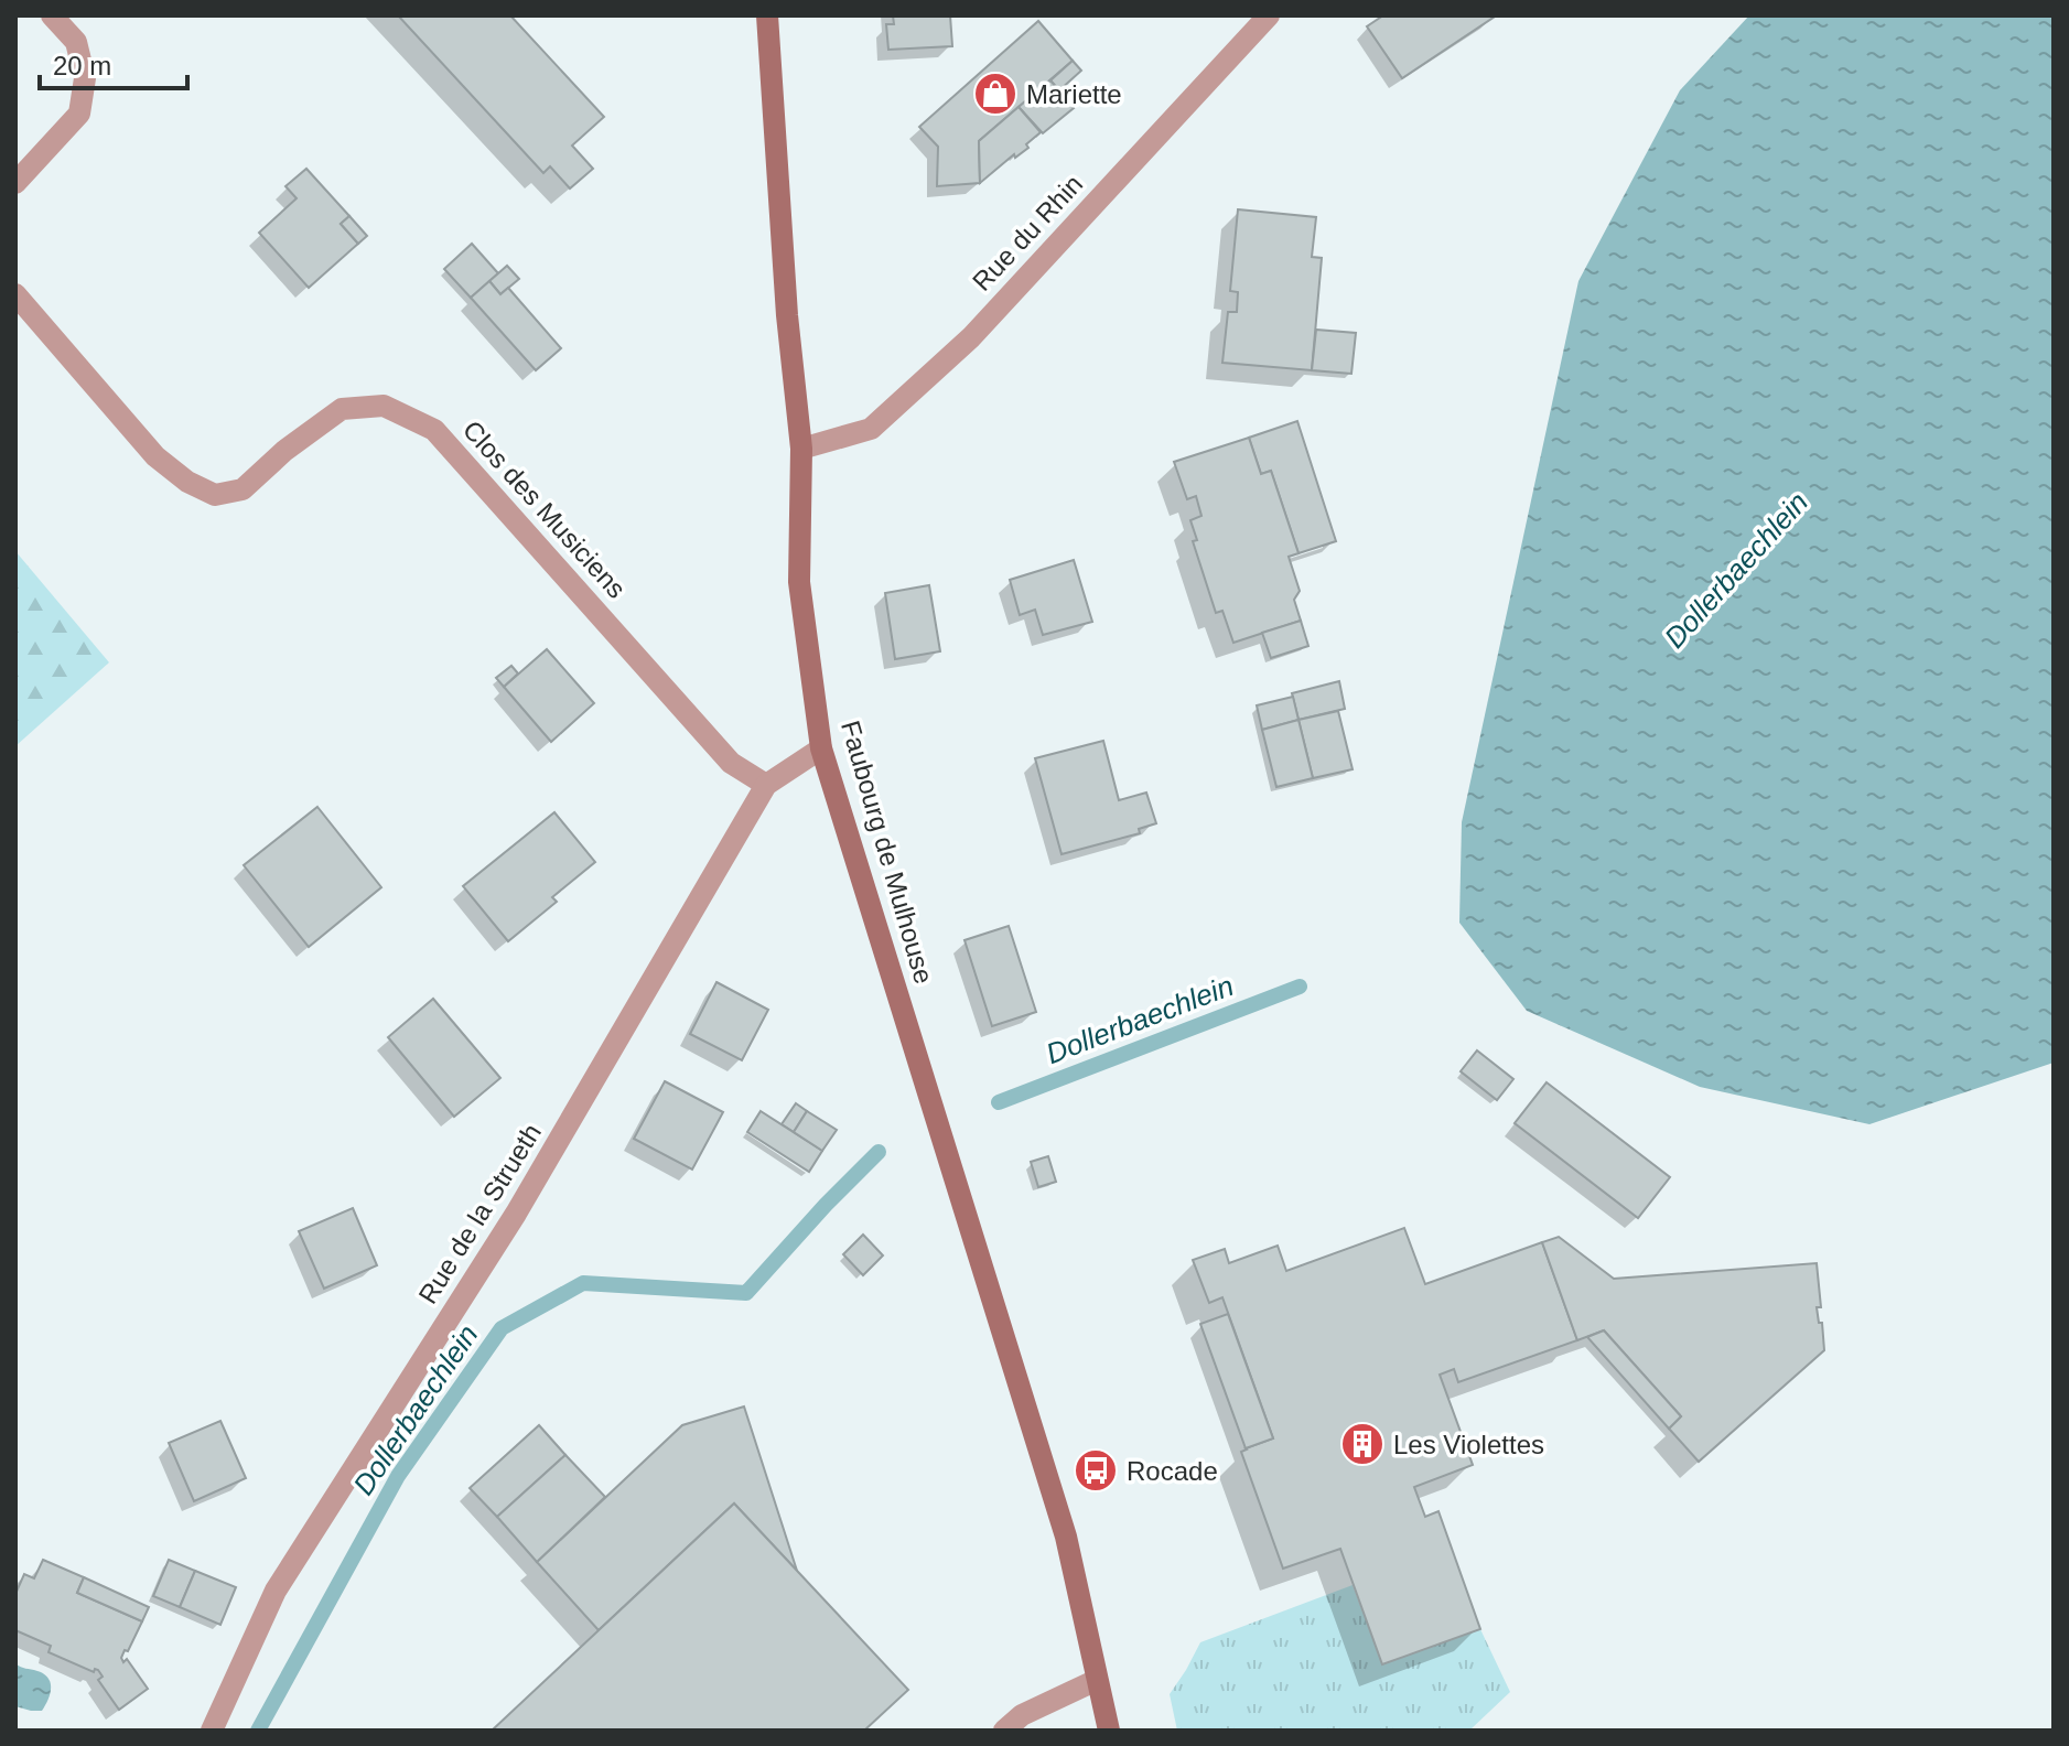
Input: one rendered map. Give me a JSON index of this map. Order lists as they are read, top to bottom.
{
  "streets": {
    "main road": ["Faubourg de Mulhouse"],
    "street": ["Rue du Rhin", "Clos des Musiciens", "Rue de la Strueth"]
  },
  "crossings": [
    ["Rue du Rhin", "Faubourg de Mulhouse"],
    ["Clos des Musiciens", "Rue de la Strueth"],
    ["Faubourg de Mulhouse", "Rue de la Strueth"]
  ],
  "water": ["Dollerbaechlein"],
  "places": {
    "shop": ["Mariette"],
    "building": ["Les Violettes"],
    "bus stop": ["Rocade"]
  },
  "scale_bar": "20 m"
}
